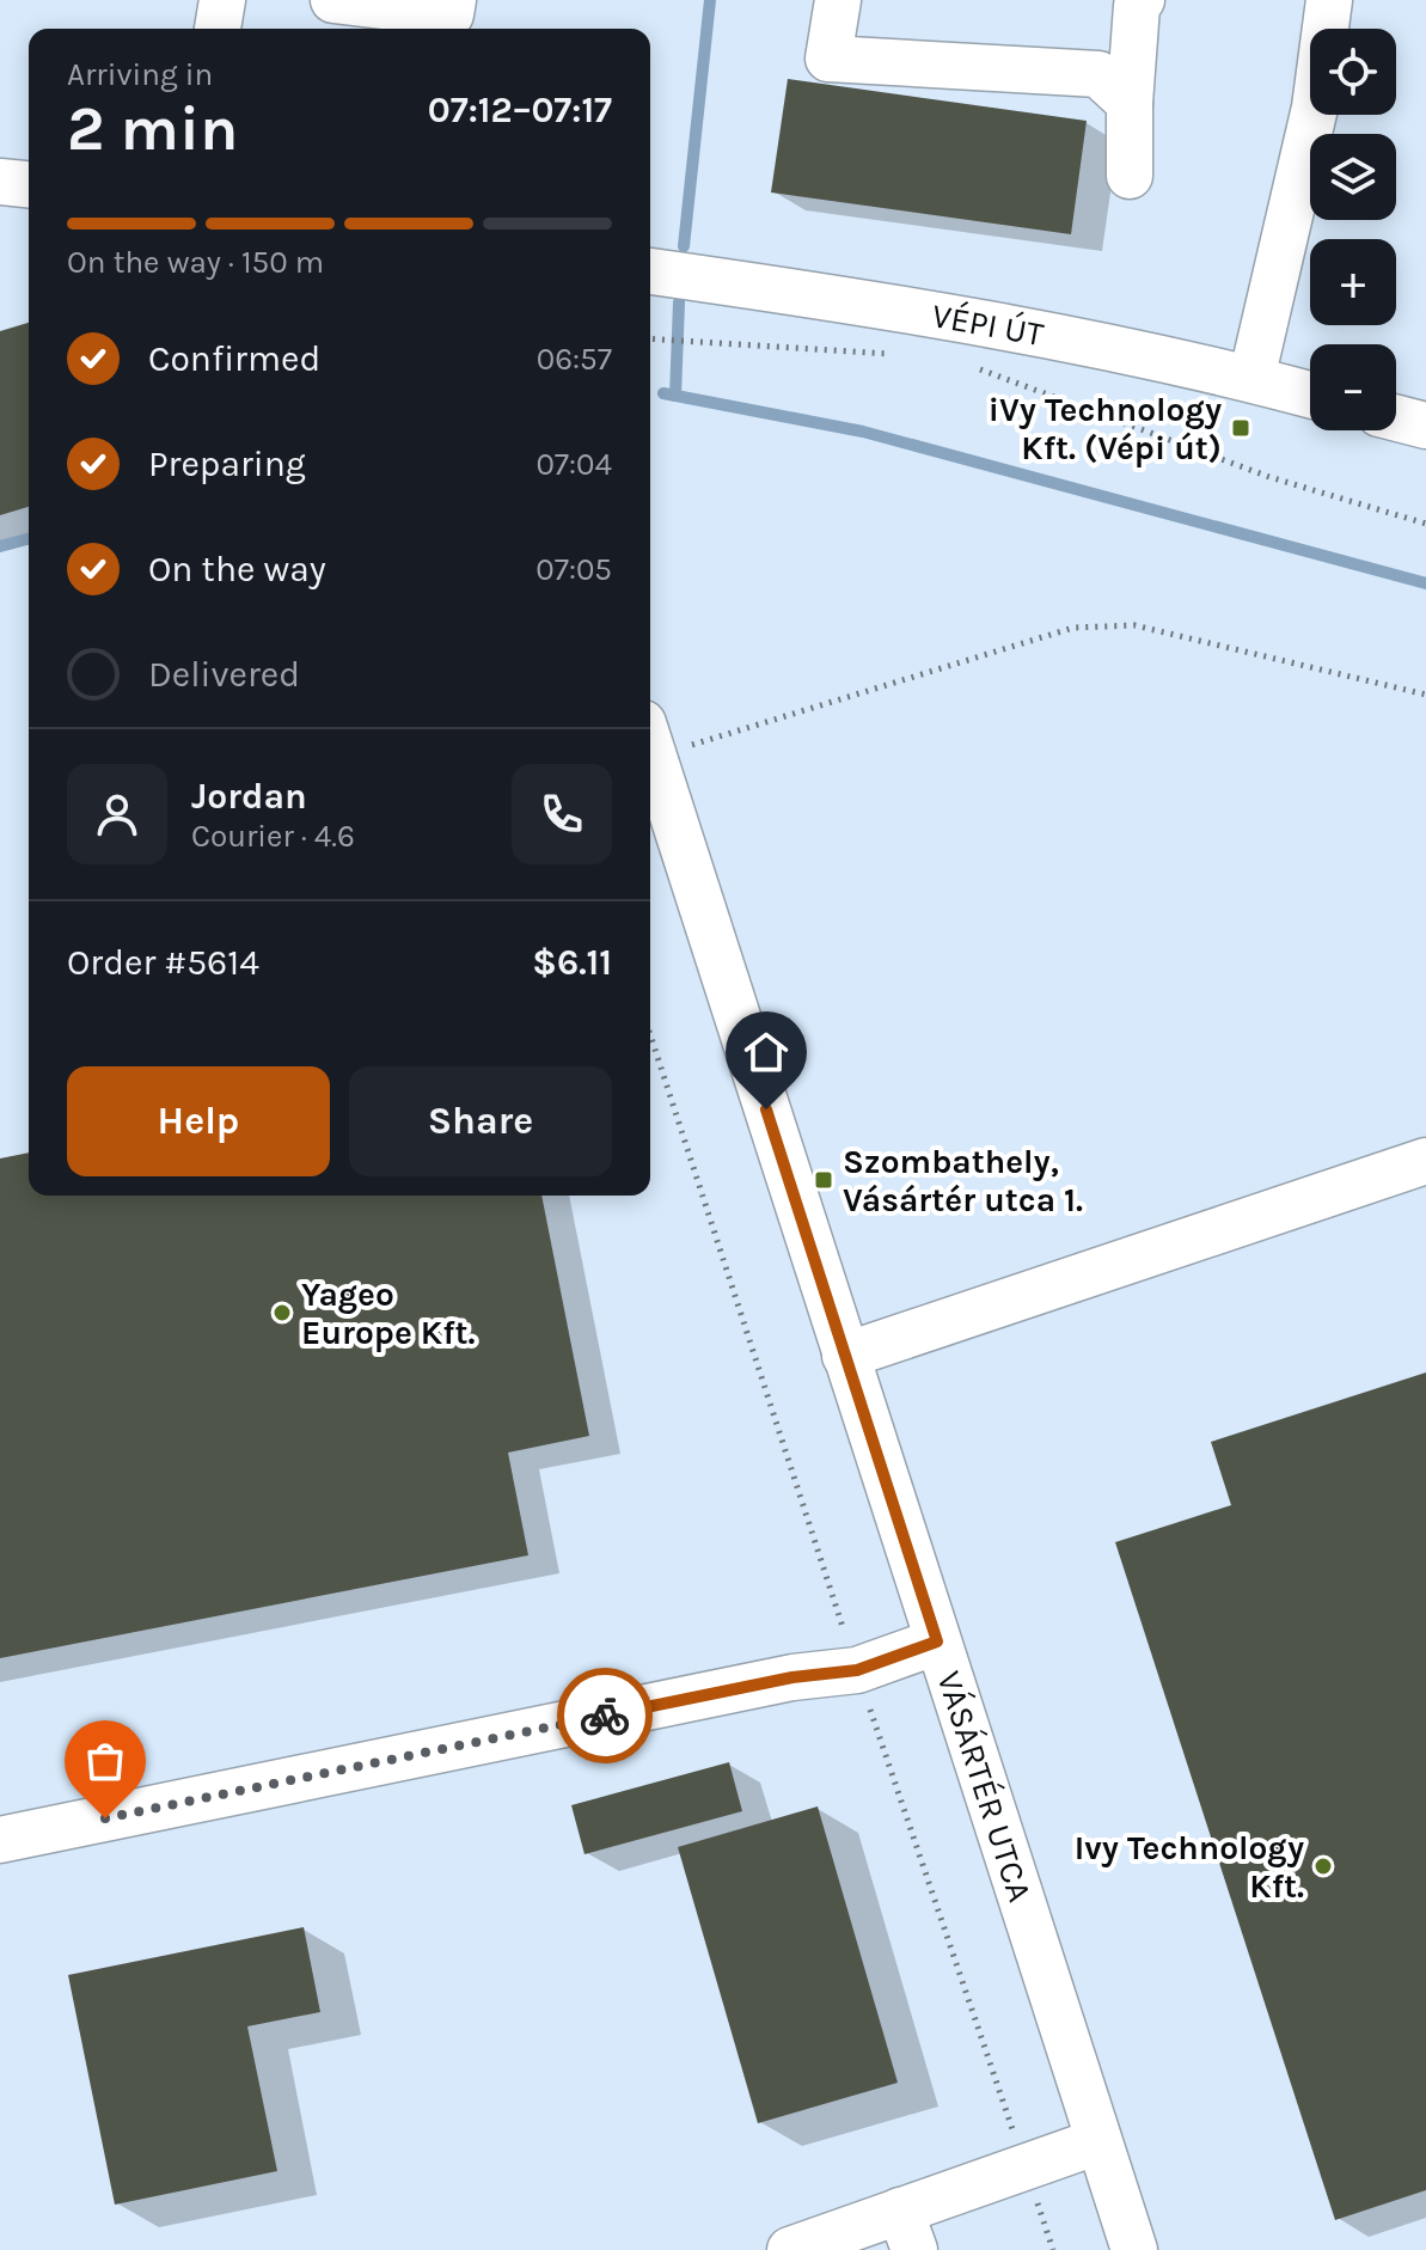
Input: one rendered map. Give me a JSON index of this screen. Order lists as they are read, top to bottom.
{
  "streets": {
    "street": ["VÉPI ÚT", "VÁSÁRTÉR UTCA"]
  },
  "places": {
    "transit": ["iVy Technology Kft. (Vépi út)", "Szombathely, Vásártér utca 1."],
    "other": ["Yageo Europe Kft.", "Ivy Technology Kft."]
  },
  "page": {
    "map_buttons": ["+", "−"],
    "heading": ["2 min", "Arriving in", "07:12–07:17"],
    "panel": [
      "Jordan",
      "Courier · 4.6",
      "Order #5614",
      "$6.11"
    ],
    "bar": "On the way · 150 m",
    "list": [
      ["Confirmed", "06:57"],
      ["Preparing", "07:04"],
      ["On the way", "07:05"],
      "Delivered"
    ],
    "buttons": ["Help", "Share"]
  }
}
